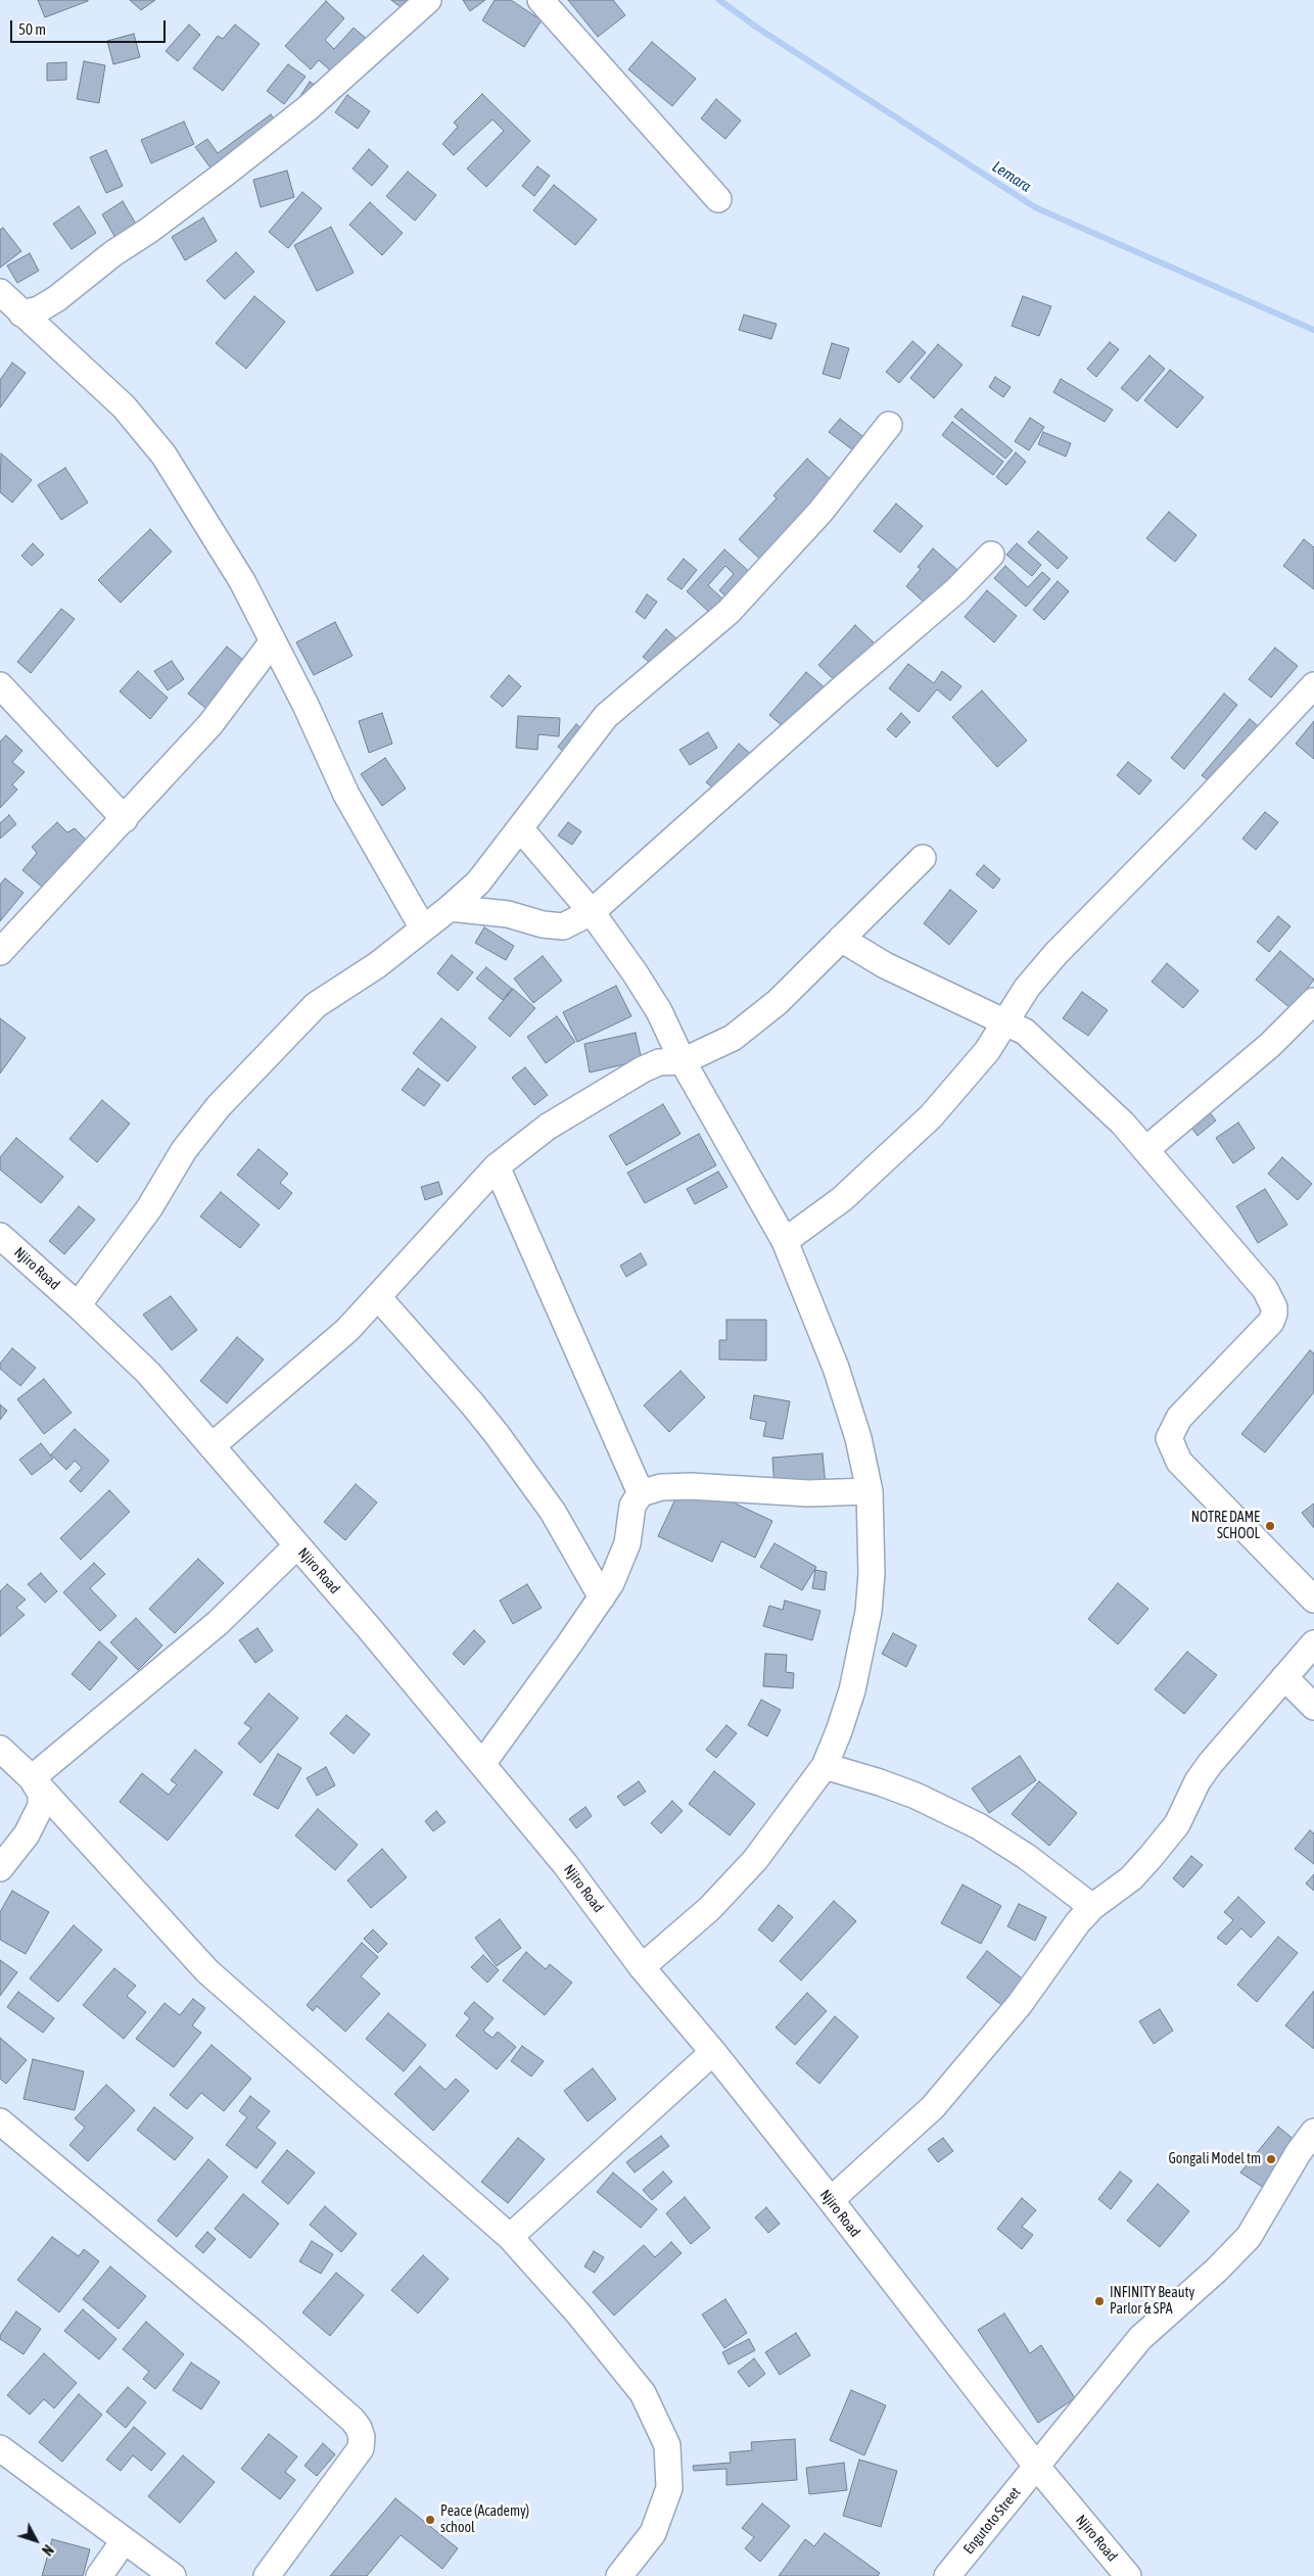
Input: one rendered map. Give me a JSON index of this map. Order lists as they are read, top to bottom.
{
  "streets": {
    "street": ["Njiro Road", "Engutoto Street"]
  },
  "crossings": [
    ["Njiro Road", "Engutoto Street"]
  ],
  "water": ["Lemara"],
  "places": [
    "NOTRE DAME SCHOOL",
    "Gongali Model tm",
    "INFINITY Beauty Parlor & SPA",
    "Peace (Academy) school"
  ],
  "scale_bar": "50 m",
  "north": "bottom right"
}
